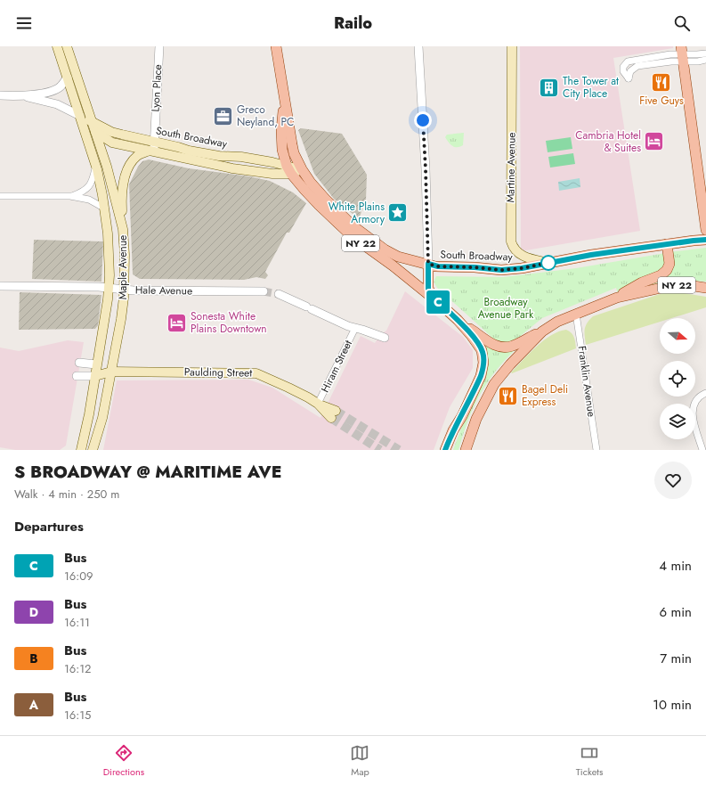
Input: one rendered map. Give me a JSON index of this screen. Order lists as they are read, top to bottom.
{
  "streets": {
    "main road": [
      "South Broadway",
      "Martine Avenue",
      "NY 22",
      "Maple Avenue",
      "Paulding Street"
    ],
    "street": [
      "Lyon Place",
      "Hale Avenue",
      "Hiram Street",
      "Franklin Avenue"
    ]
  },
  "crossings": [
    ["Lyon Place", "South Broadway"],
    ["South Broadway", "Martine Avenue"],
    ["South Broadway", "NY 22"],
    ["South Broadway", "Maple Avenue"],
    ["NY 22", "Franklin Avenue"],
    ["Maple Avenue", "Hale Avenue"],
    ["Maple Avenue", "Paulding Street"],
    ["Hiram Street", "Paulding Street"]
  ],
  "parks": ["Broadway Avenue Park"],
  "places": {
    "restaurant": ["Five Guys", "Bagel Deli Express"],
    "building": ["The Tower at City Place"],
    "office": ["Greco Neyland, PC"],
    "hotel": ["Cambria Hotel & Suites", "Sonesta White Plains Downtown"],
    "place": ["White Plains Armory"]
  },
  "lines": ["bus line C"],
  "north": "right",
  "page": {
    "header": "Railo",
    "on_map": "C",
    "heading": [
      ["S BROADWAY @ MARITIME AVE", "Walk · 4 min · 250 m"],
      "Departures"
    ],
    "list": [
      {
        "mark": "C",
        "name": "Bus",
        "note": "16:09",
        "value": "4 min"
      },
      {
        "mark": "D",
        "name": "Bus",
        "note": "16:11",
        "value": "6 min"
      },
      {
        "mark": "B",
        "name": "Bus",
        "note": "16:12",
        "value": "7 min"
      },
      {
        "mark": "A",
        "name": "Bus",
        "note": "16:15",
        "value": "10 min"
      }
    ],
    "tabs": ["Directions", "Map", "Tickets"]
  }
}
